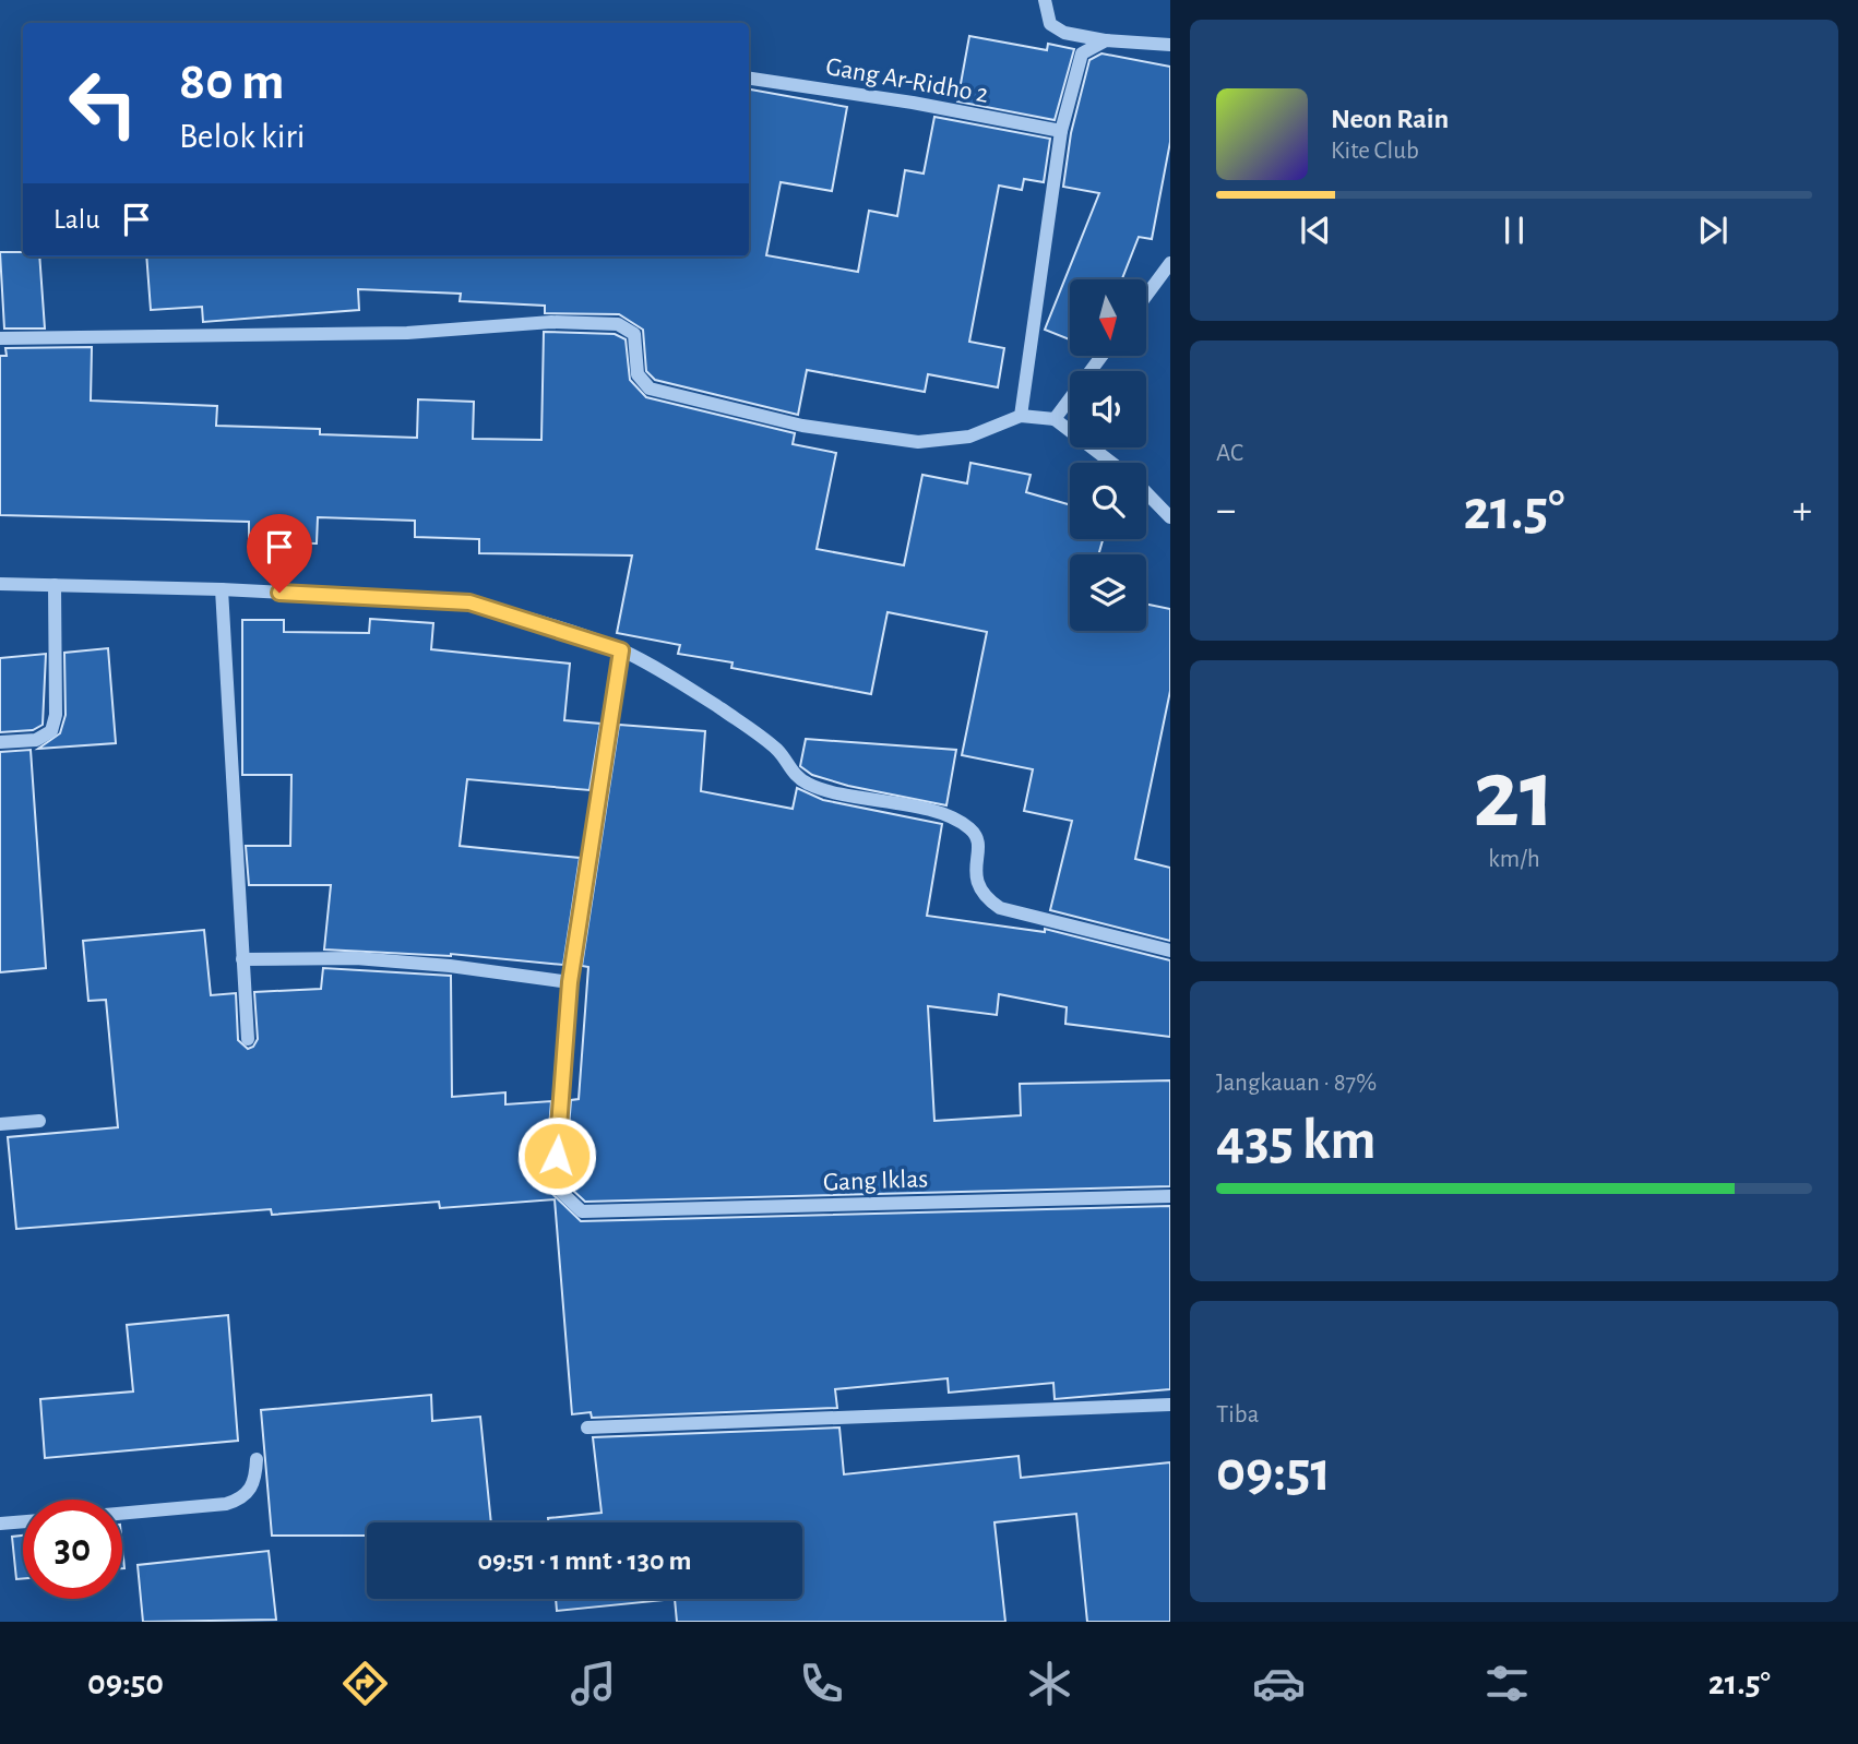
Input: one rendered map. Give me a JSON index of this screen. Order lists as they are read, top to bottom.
{
  "streets": {
    "street": ["Gang Ar-Ridho 2", "Gang Iklas"]
  },
  "north": "bottom",
  "page": {
    "turn": ["80 m", "Belok kiri"],
    "song": ["Neon Rain", "Kite Club"],
    "then": "Lalu",
    "tile": [
      "AC",
      ["21", "km/h"],
      ["Jangkauan · 87%", "435 km"],
      ["Tiba", "09:51"]
    ],
    "heat": ["−", "21.5°", "+"],
    "limit": "30",
    "trip": "09:51 · 1 mnt · 130 m",
    "tabs": ["09:50", "21.5°"]
  }
}
